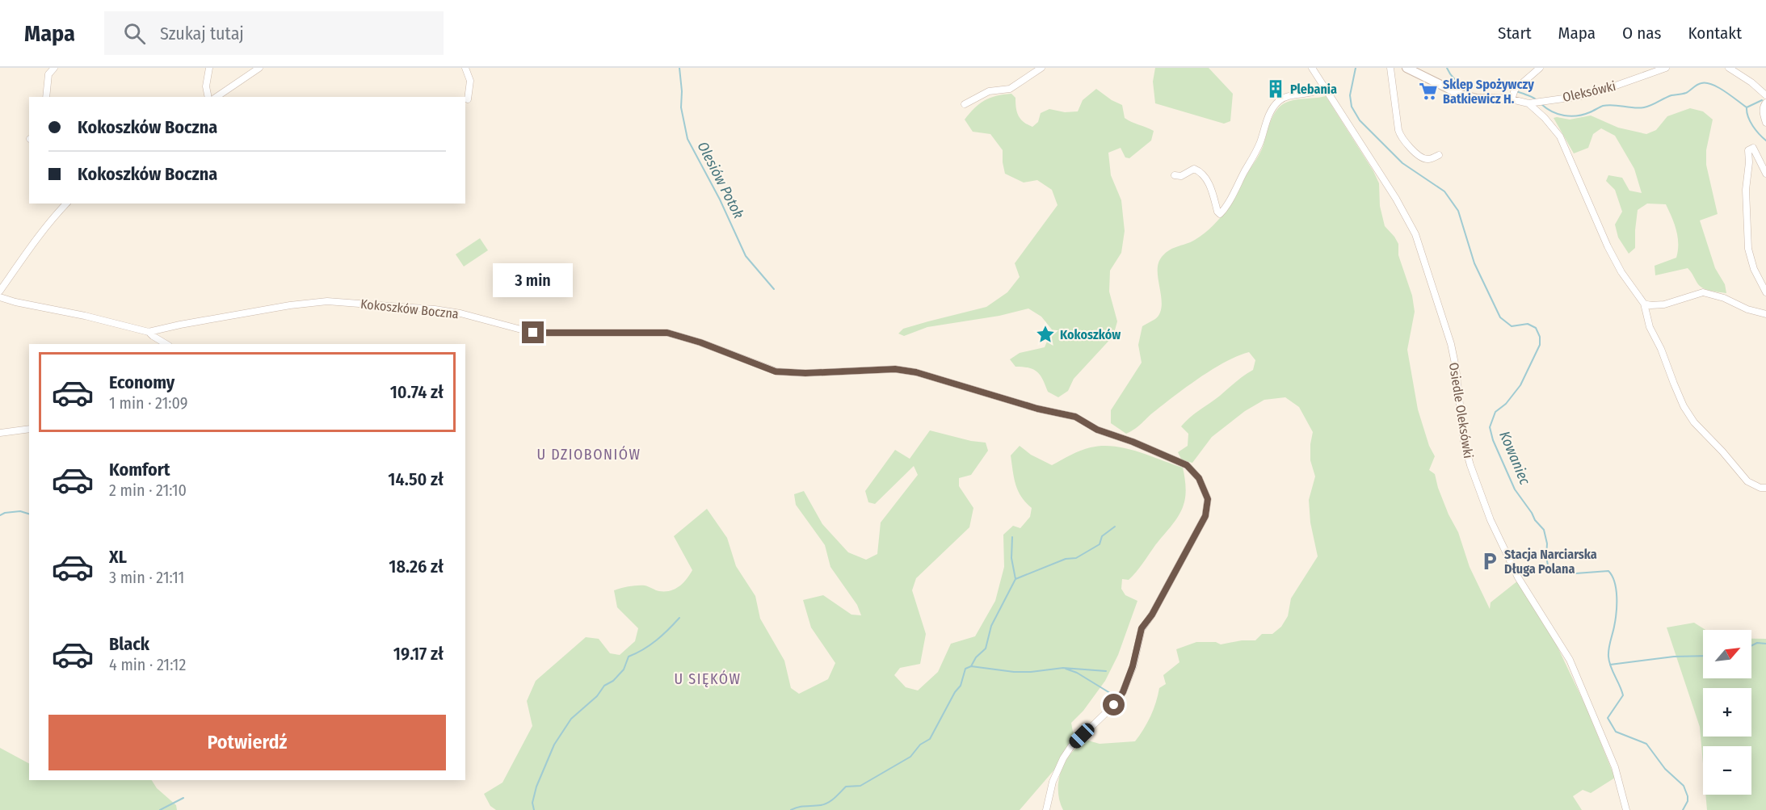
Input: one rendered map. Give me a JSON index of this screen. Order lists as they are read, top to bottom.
{
  "streets": {
    "street": ["Oleksówki", "Kokoszków Boczna", "Osiedle Oleksówki"]
  },
  "districts": ["U DZIOBONIÓW", "U SIĘKÓW"],
  "water": ["Olesiów Potok", "Kowaniec"],
  "places": {
    "building": ["Plebania"],
    "supermarket": ["Sklep Spożywczy Batkiewicz H."],
    "place": ["Kokoszków"],
    "parking": ["Stacja Narciarska Długa Polana"]
  },
  "north": "top right",
  "page": {
    "header": "Mapa",
    "search": "Szukaj tutaj",
    "nav": [
      "Start",
      "Mapa",
      "O nas",
      "Kontakt"
    ],
    "banner": ["Kokoszków Boczna", "Kokoszków Boczna"],
    "bubble": "3 min",
    "list": [
      {
        "name": "Economy",
        "note": "1 min · 21:09",
        "value": "10.74 zł"
      },
      {
        "name": "Komfort",
        "note": "2 min · 21:10",
        "value": "14.50 zł"
      },
      {
        "name": "XL",
        "note": "3 min · 21:11",
        "value": "18.26 zł"
      },
      {
        "name": "Black",
        "note": "4 min · 21:12",
        "value": "19.17 zł"
      }
    ],
    "map_buttons": ["+", "−"],
    "buttons": "Potwierdź"
  }
}
